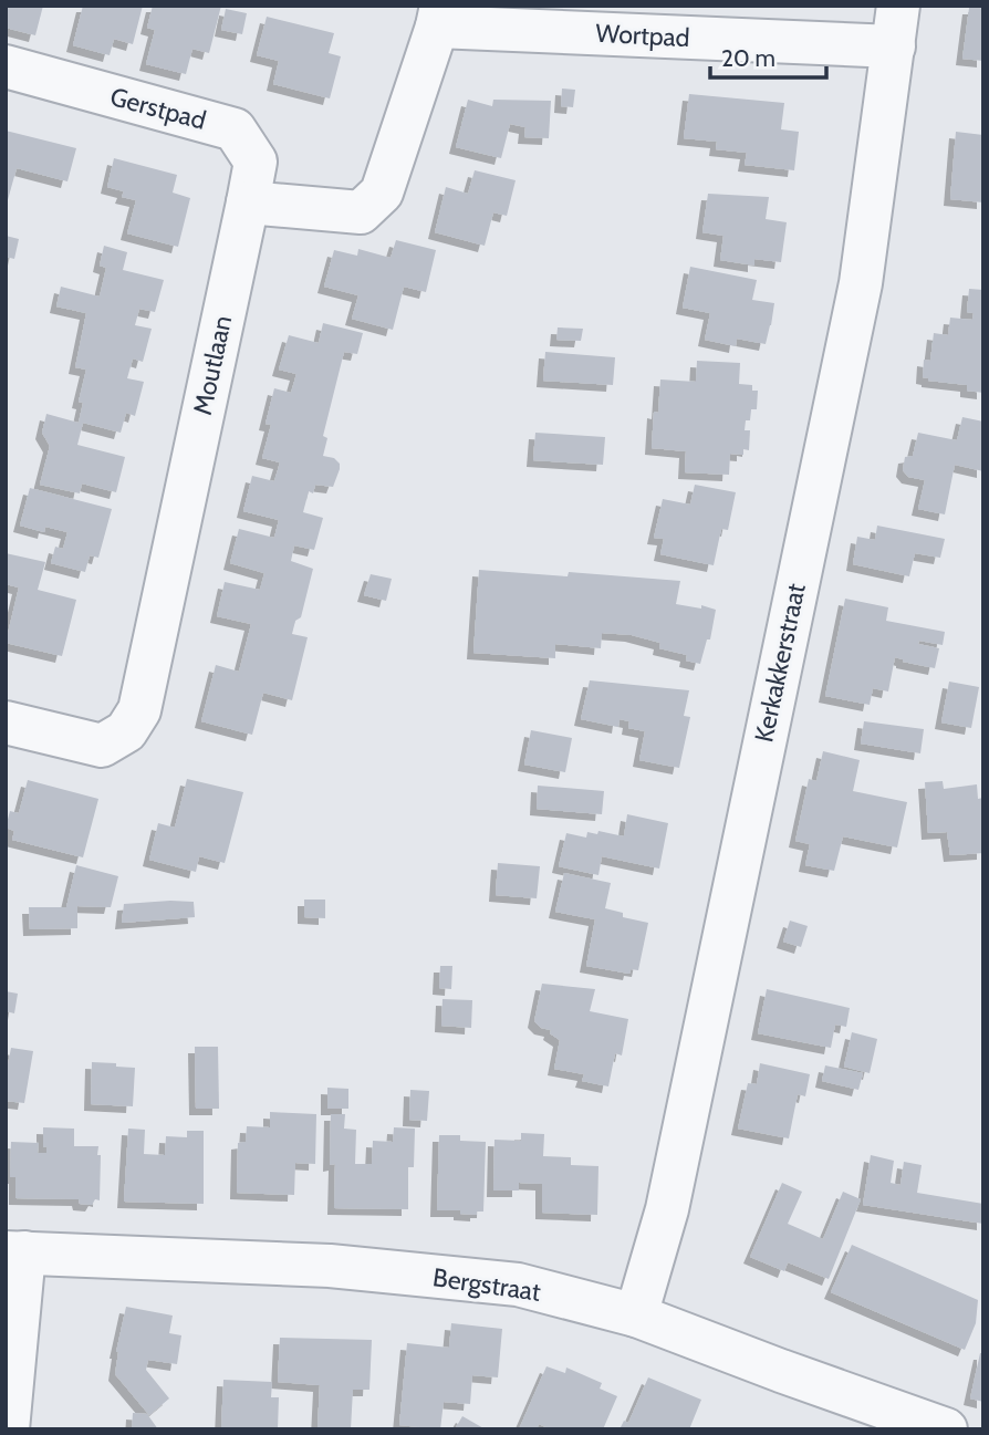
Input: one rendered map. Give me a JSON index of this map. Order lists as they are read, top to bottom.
{
  "streets": {
    "street": [
      "Wortpad",
      "Gerstpad",
      "Moutlaan",
      "Kerkakkerstraat",
      "Bergstraat"
    ]
  },
  "crossings": [
    ["Wortpad", "Kerkakkerstraat"],
    ["Gerstpad", "Moutlaan"],
    ["Kerkakkerstraat", "Bergstraat"]
  ],
  "scale_bar": "20 m"
}
